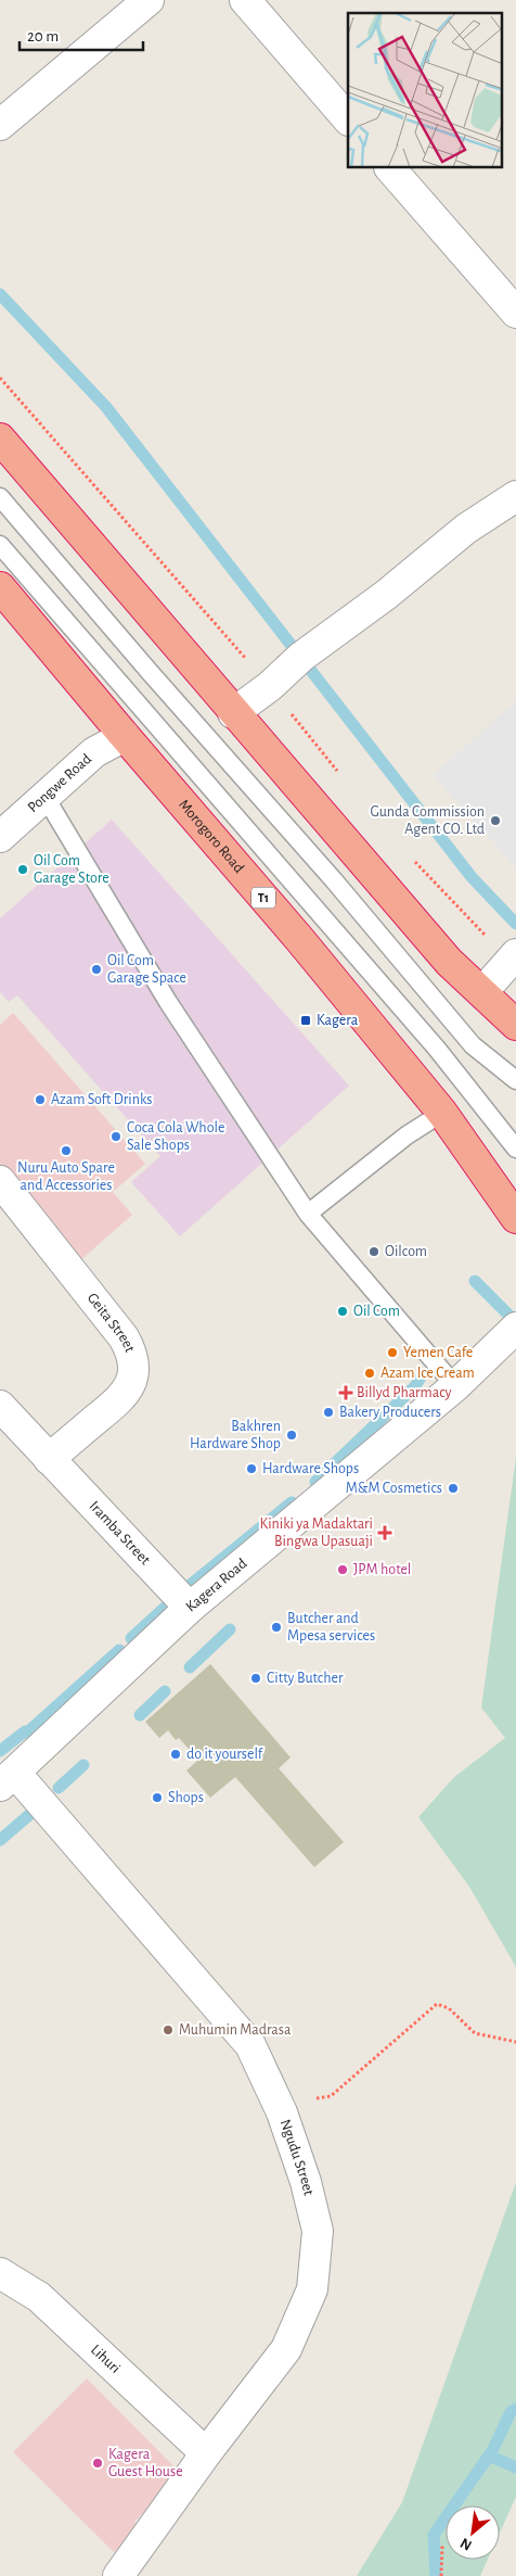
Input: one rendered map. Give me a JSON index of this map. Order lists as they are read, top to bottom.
{
  "streets": {
    "highway": ["Morogoro Road", "T1"],
    "street": [
      "Pongwe Road",
      "Geita Street",
      "Iramba Street",
      "Kagera Road",
      "Ngudu Street",
      "Lihuri"
    ]
  },
  "crossings": [
    ["Pongwe Road", "Morogoro Road"],
    ["Geita Street", "Iramba Street"],
    ["Iramba Street", "Kagera Road"],
    ["Kagera Road", "Ngudu Street"],
    ["Ngudu Street", "Lihuri"]
  ],
  "places": {
    "other": [
      "Gunda Commission Agent CO. Ltd",
      "Oil Com Garage Store",
      "Oil Com Garage Space",
      "Azam Soft Drinks",
      "Coca Cola Whole Sale Shops",
      "Nuru Auto Spare and Accessories",
      "Oilcom",
      "Oil Com",
      "Yemen Cafe",
      "Azam Ice Cream",
      "Bakery Producers",
      "Bakhren Hardware Shop",
      "Hardware Shops",
      "M&M Cosmetics",
      "JPM hotel",
      "Butcher and Mpesa services",
      "Citty Butcher",
      "do it yourself",
      "Shops",
      "Muhumin Madrasa",
      "Kagera Guest House"
    ],
    "transit": ["Kagera"],
    "health": ["Billyd Pharmacy", "Kiniki ya Madaktari Bingwa Upasuaji"]
  },
  "scale_bar": "20 m",
  "north": "bottom left"
}
